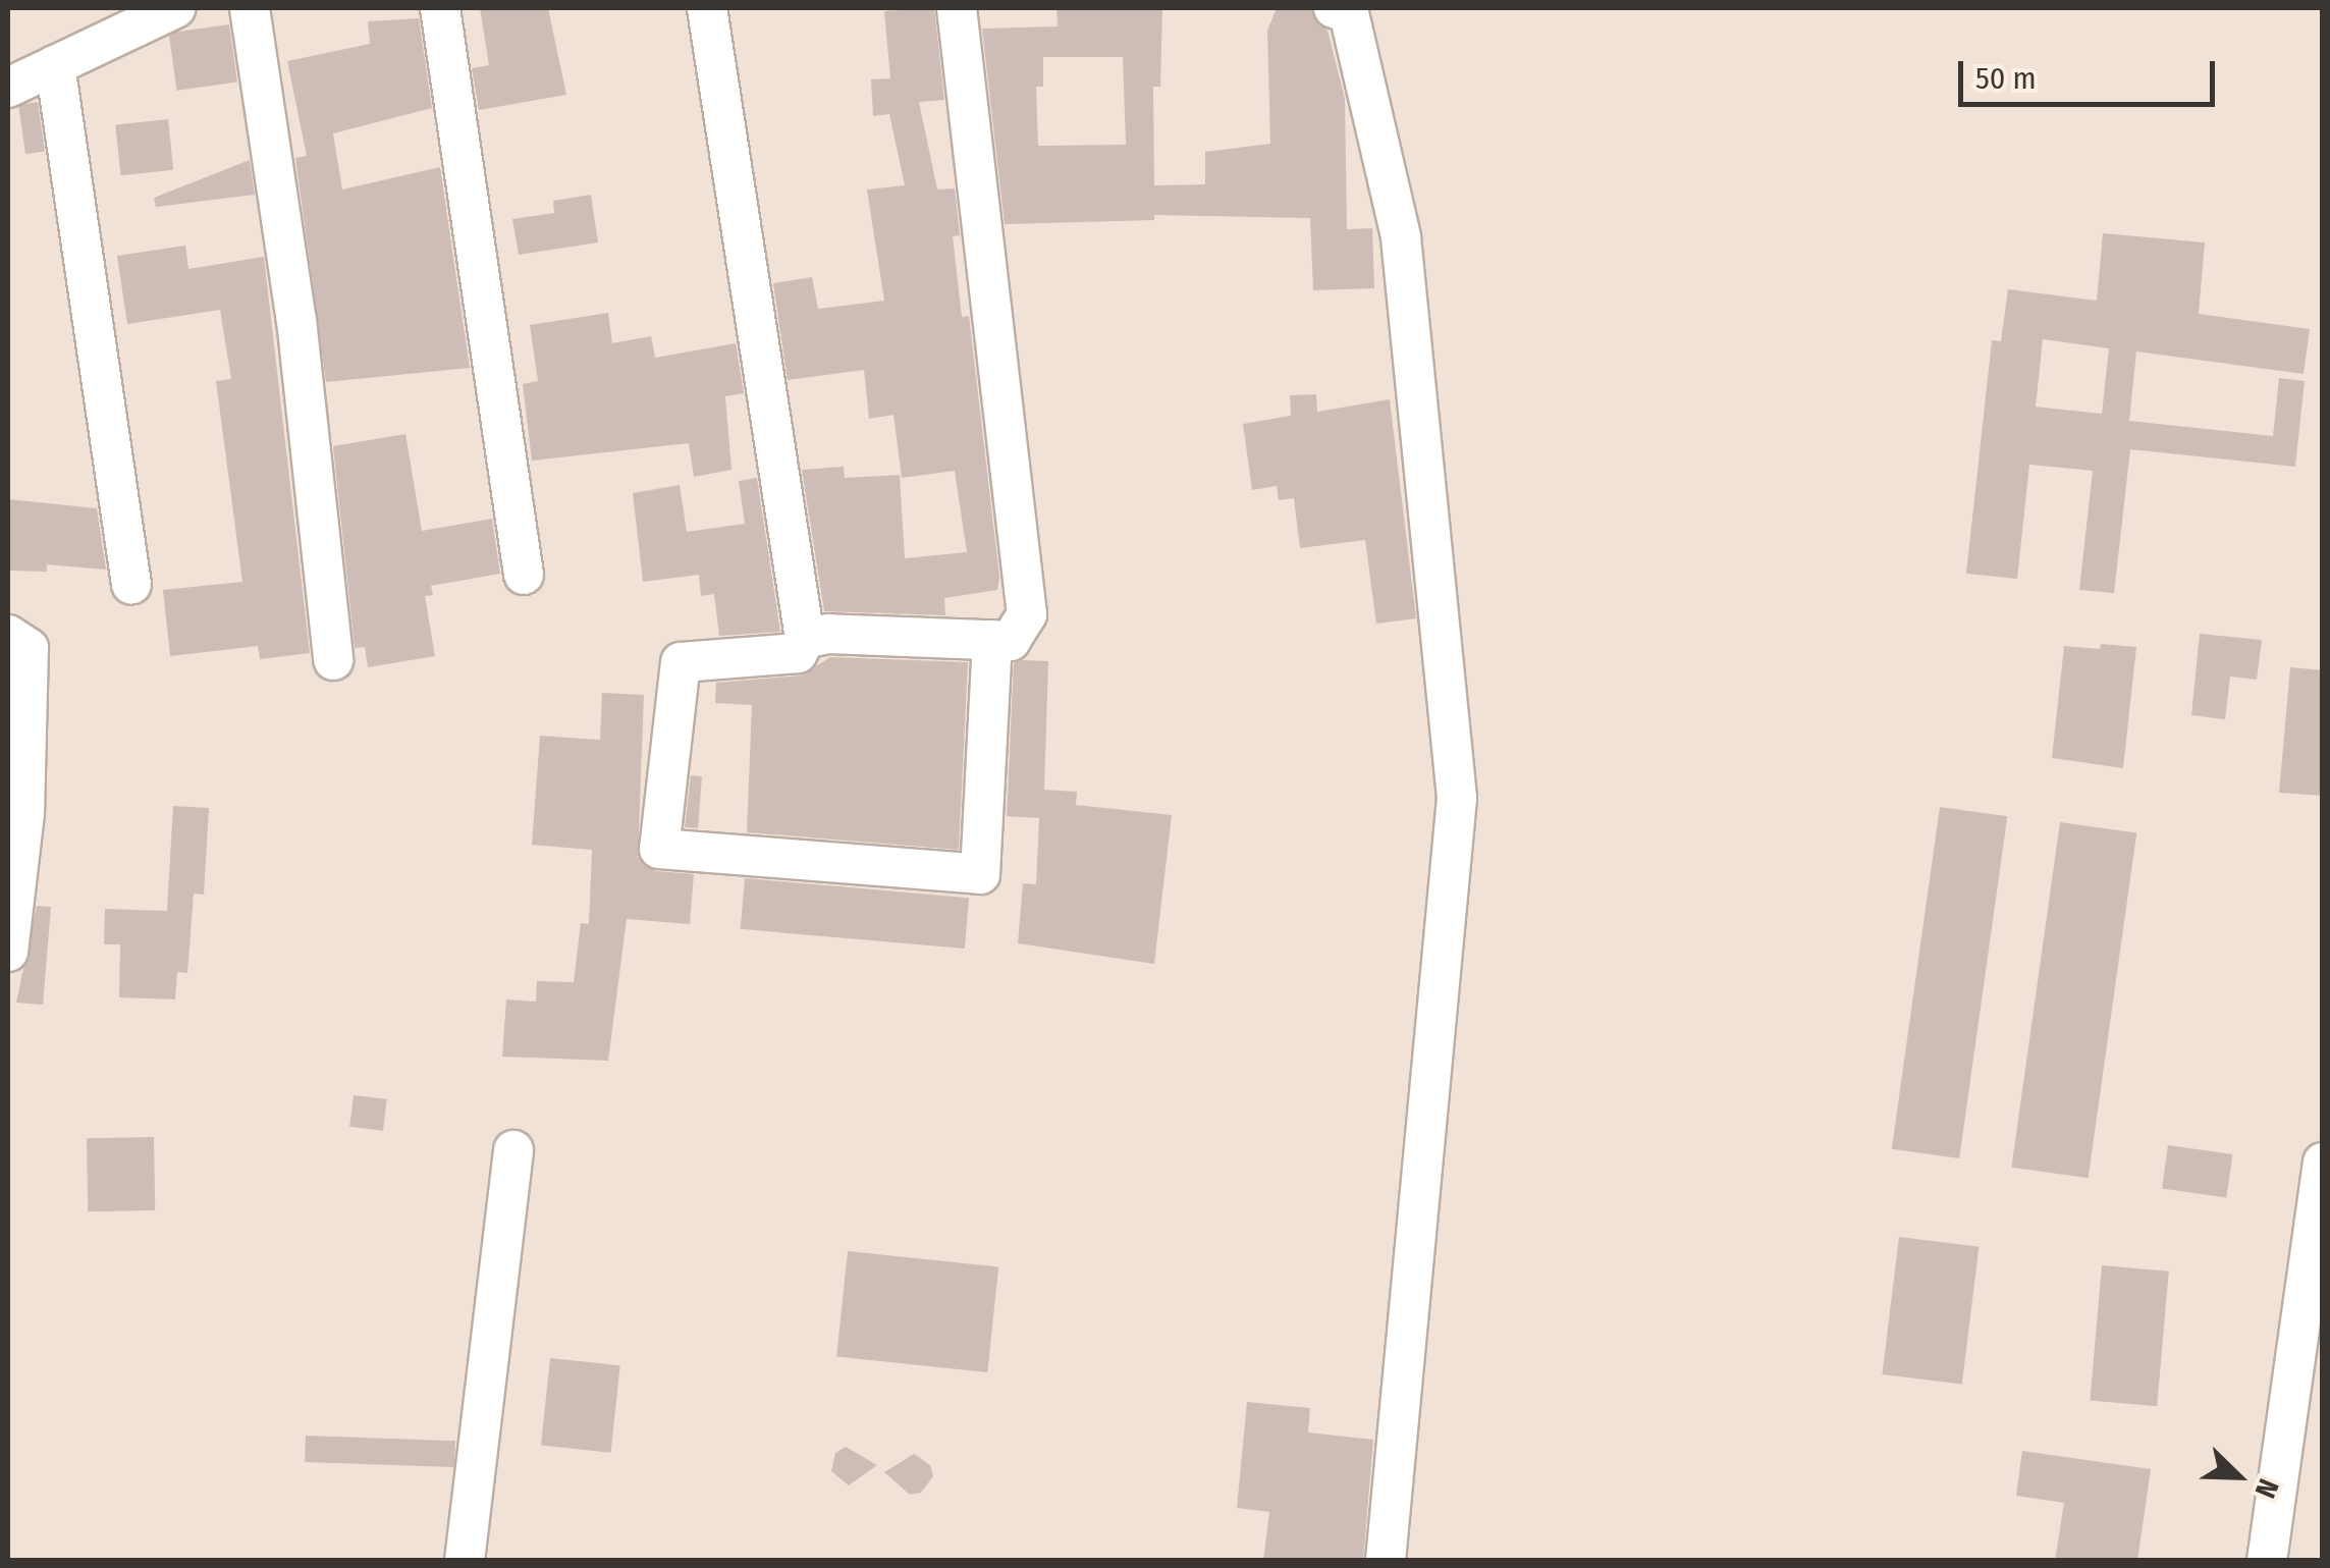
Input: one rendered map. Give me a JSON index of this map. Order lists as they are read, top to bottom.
{
  "scale_bar": "50 m",
  "north": "bottom right"
}
